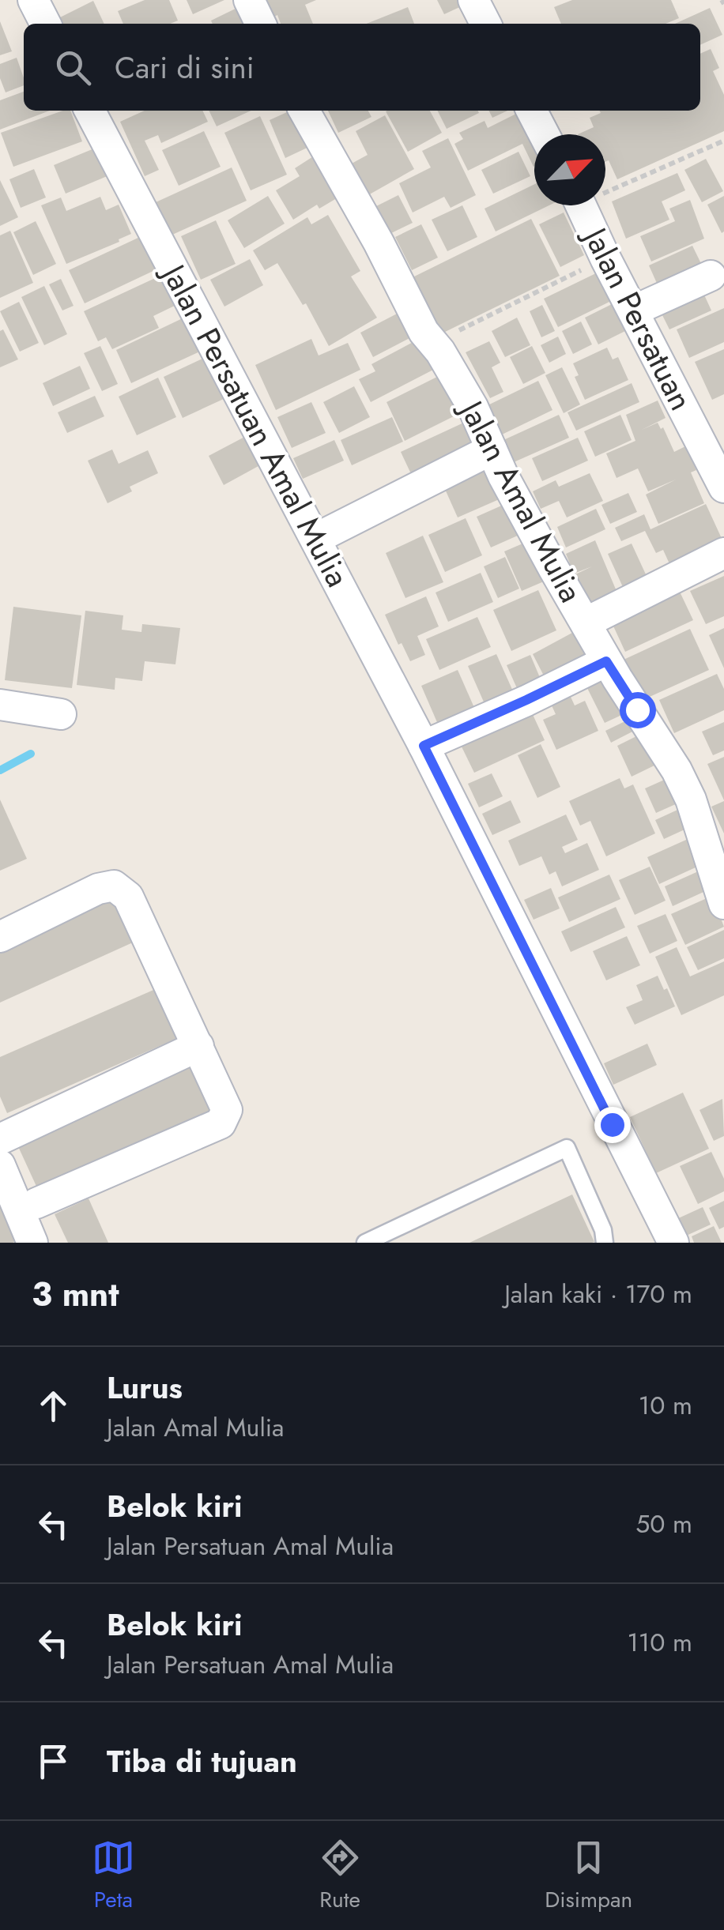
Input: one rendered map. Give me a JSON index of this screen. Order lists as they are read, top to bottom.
{
  "streets": {
    "street": ["Jalan Persatuan", "Jalan Persatuan Amal Mulia", "Jalan Amal Mulia"]
  },
  "north": "top right",
  "page": {
    "search": "Cari di sini",
    "heading": ["3 mnt", "Jalan kaki · 170 m"],
    "list": [
      ["Lurus", "Jalan Amal Mulia", "10 m"],
      ["Belok kiri", "Jalan Persatuan Amal Mulia", "50 m"],
      ["Belok kiri", "Jalan Persatuan Amal Mulia", "110 m"],
      "Tiba di tujuan"
    ],
    "nav": ["Peta", "Rute", "Disimpan"]
  }
}
